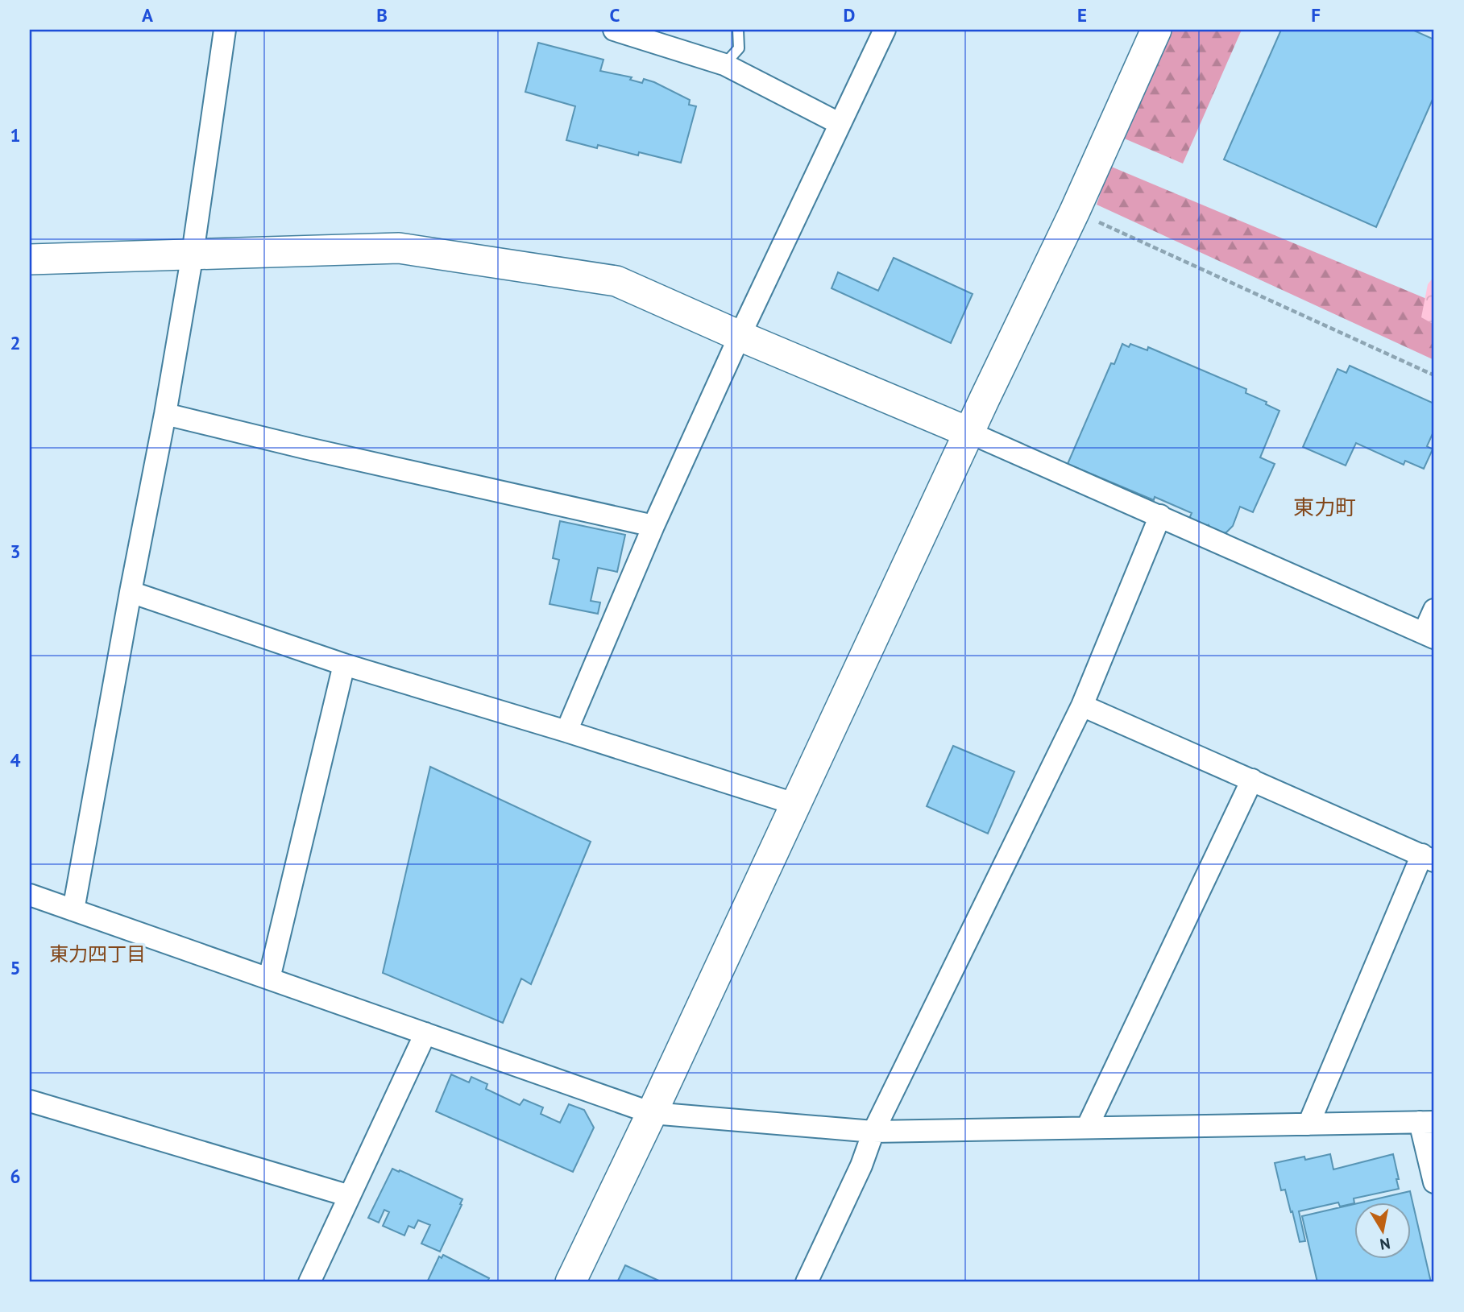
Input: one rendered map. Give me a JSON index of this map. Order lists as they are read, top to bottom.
{
  "districts": ["東力町", "東力四丁目"],
  "north": "bottom",
  "grid": {
    "columns": [
      "A",
      "B",
      "C",
      "D",
      "E",
      "F"
    ],
    "rows": [
      "1",
      "2",
      "3",
      "4",
      "5",
      "6"
    ]
  }
}
